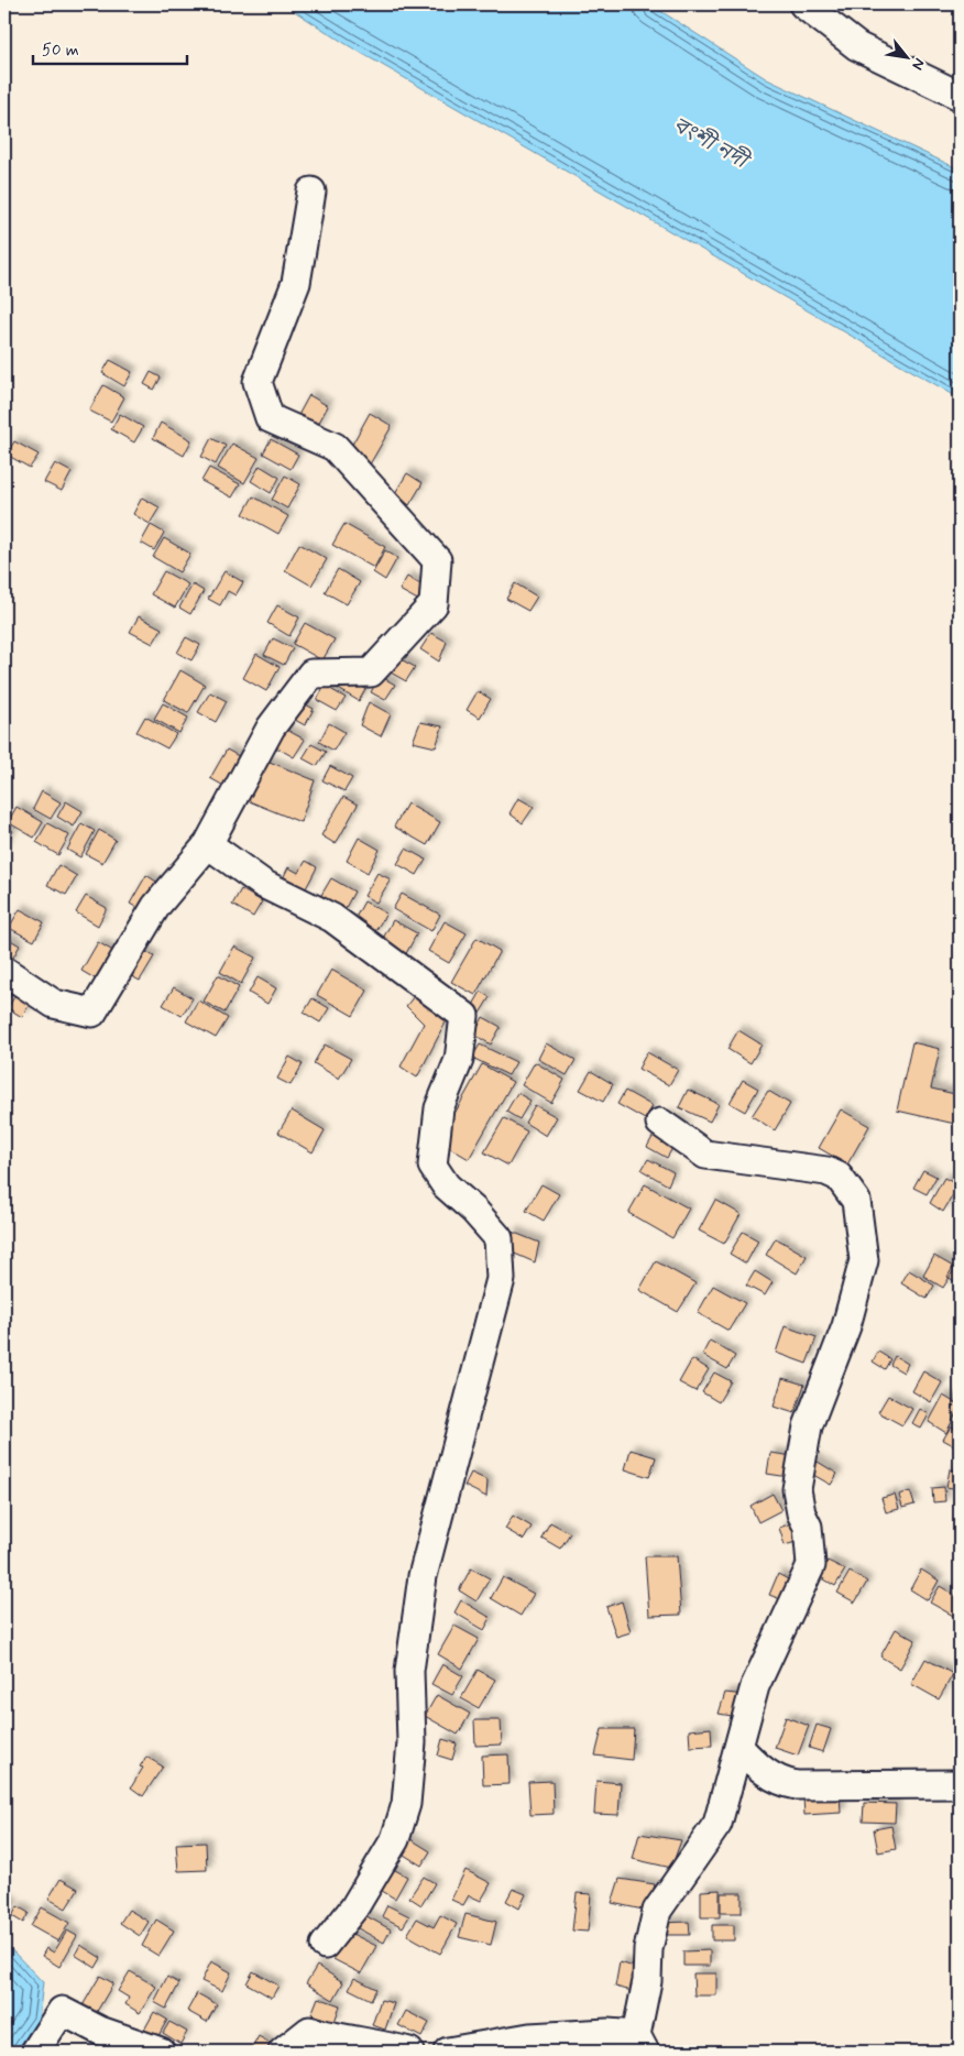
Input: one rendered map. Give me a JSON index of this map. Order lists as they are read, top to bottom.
{
  "water": ["বংশী নদী"],
  "scale_bar": "50 m",
  "north": "bottom right"
}
